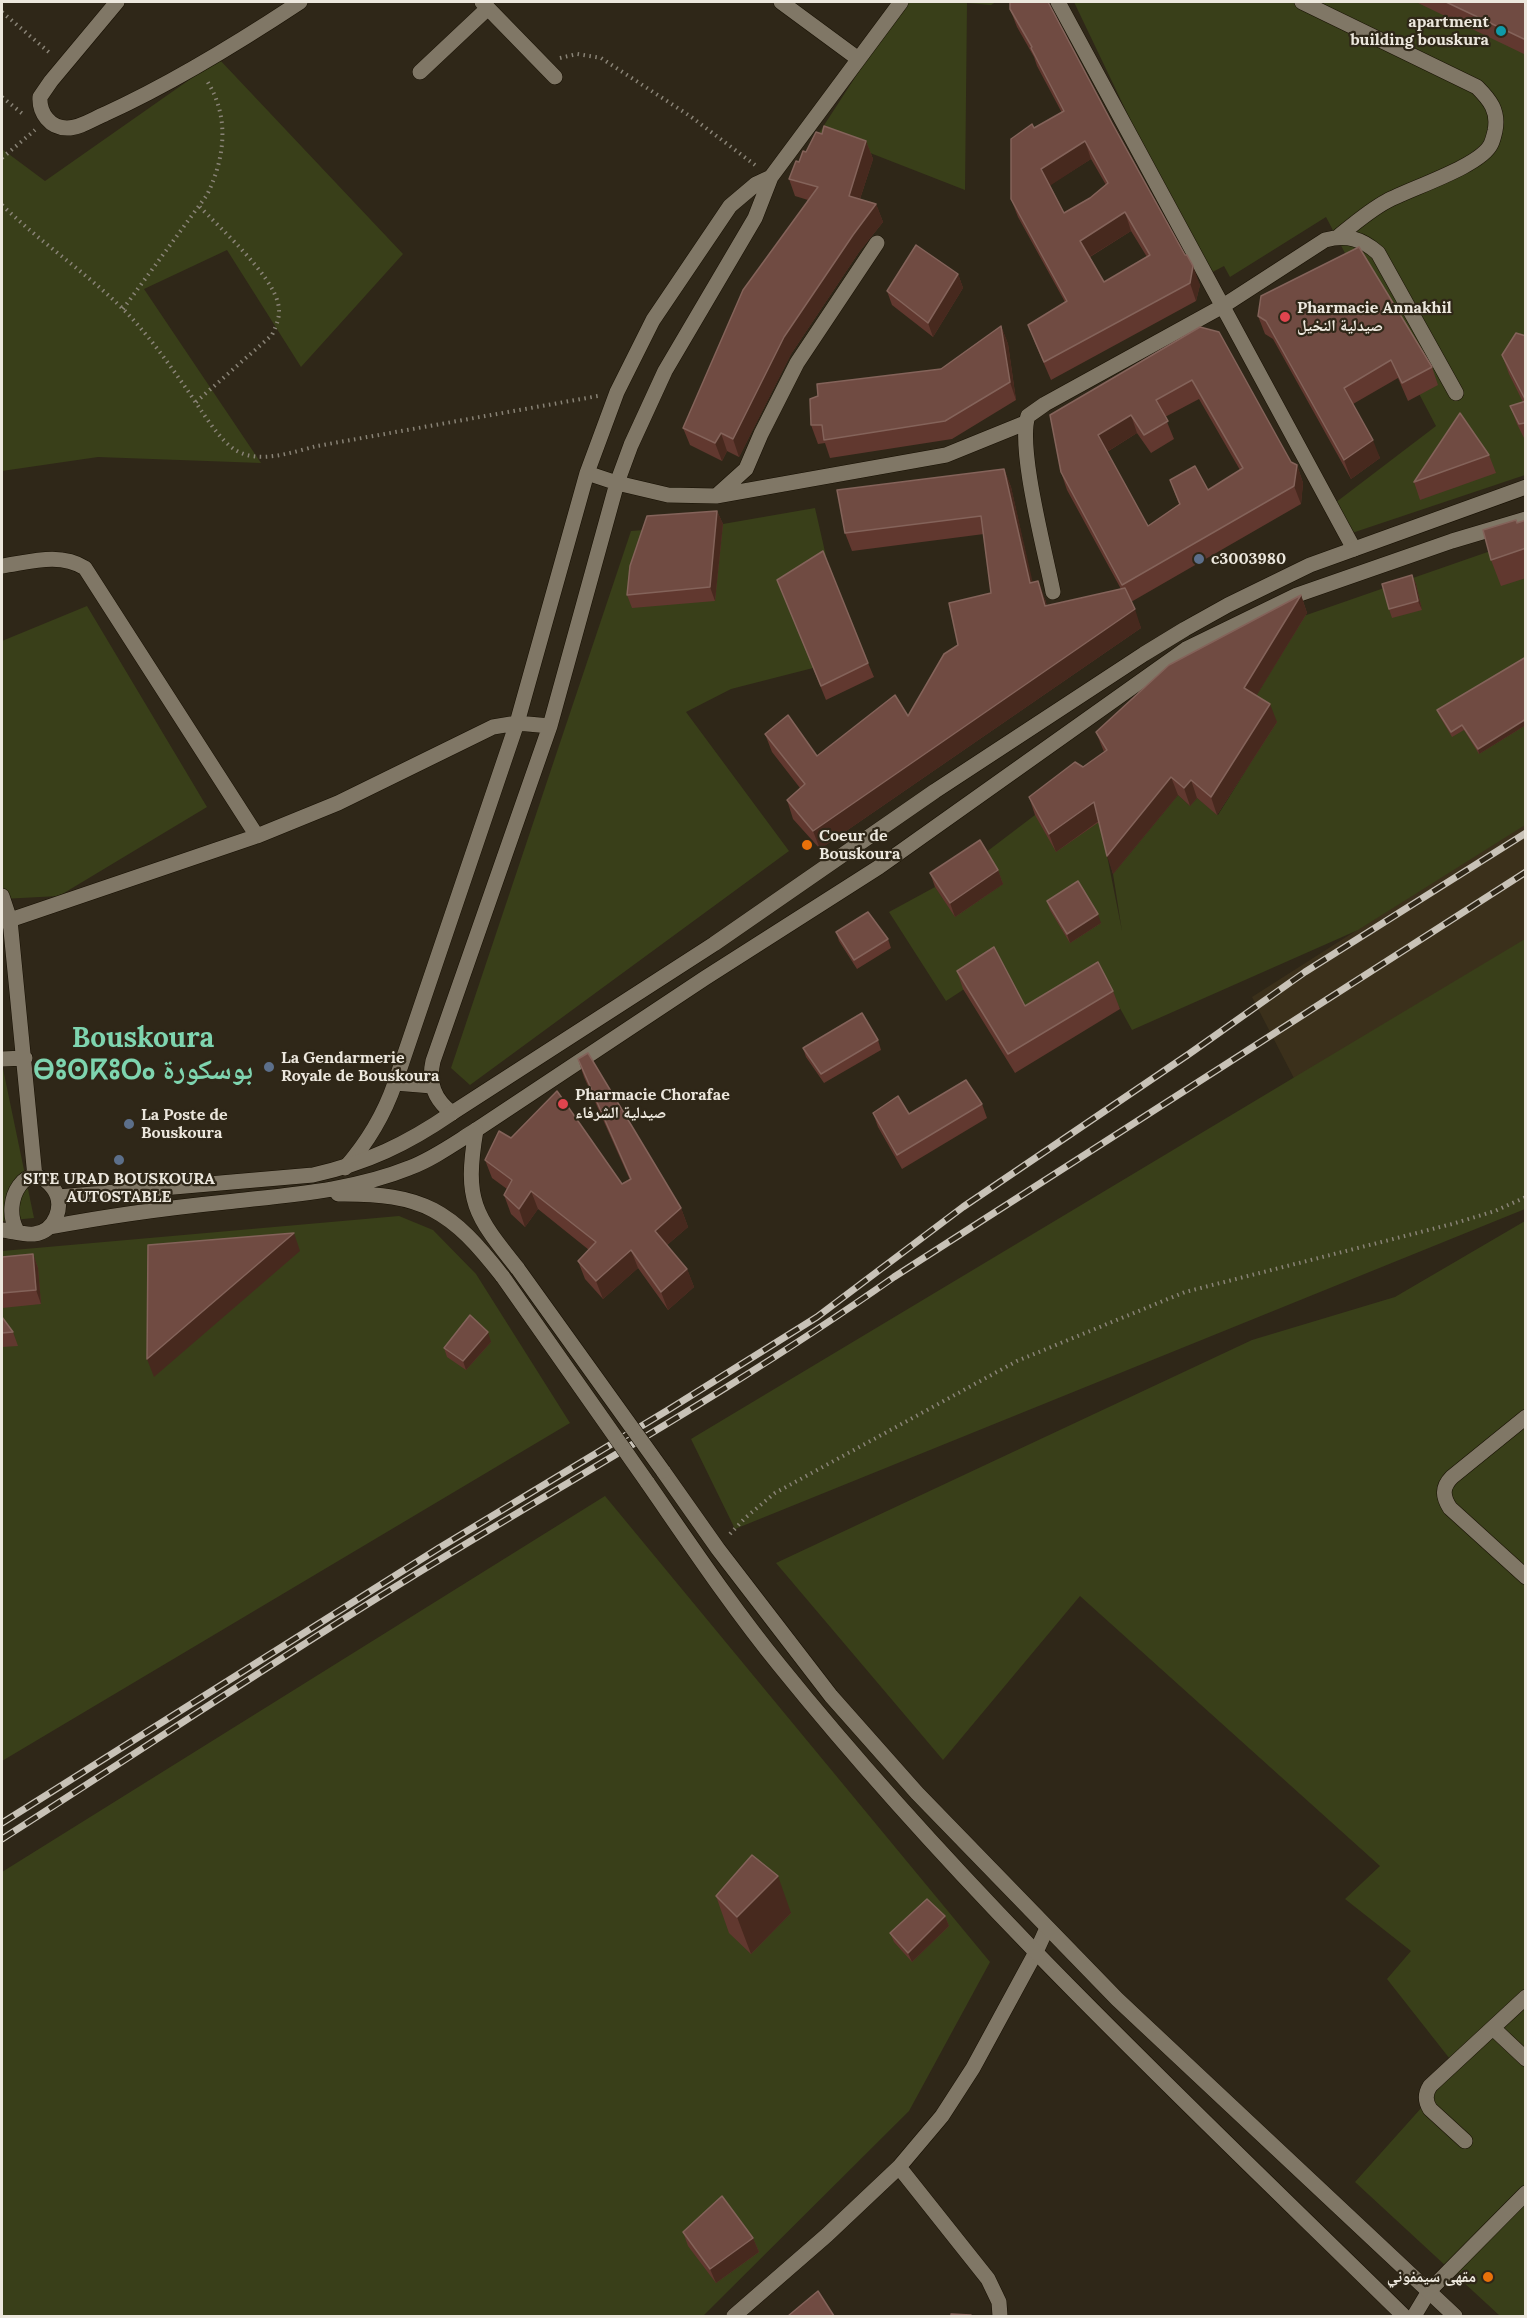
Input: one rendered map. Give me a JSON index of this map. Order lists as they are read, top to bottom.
{
  "districts": ["Bouskoura ⴱⵓⵙⴽⵓⵔⴰ بوسكورة"],
  "places": [
    "apartment building bouskura",
    "Pharmacie Annakhil صيدلية النخيل",
    "c3003980",
    "Coeur de Bouskoura",
    "La Gendarmerie Royale de Bouskoura",
    "Pharmacie Chorafae صيدلية الشرفاء",
    "La Poste de Bouskoura",
    "SITE URAD BOUSKOURA AUTOSTABLE",
    "مقهى سيمفوني"
  ]
}
